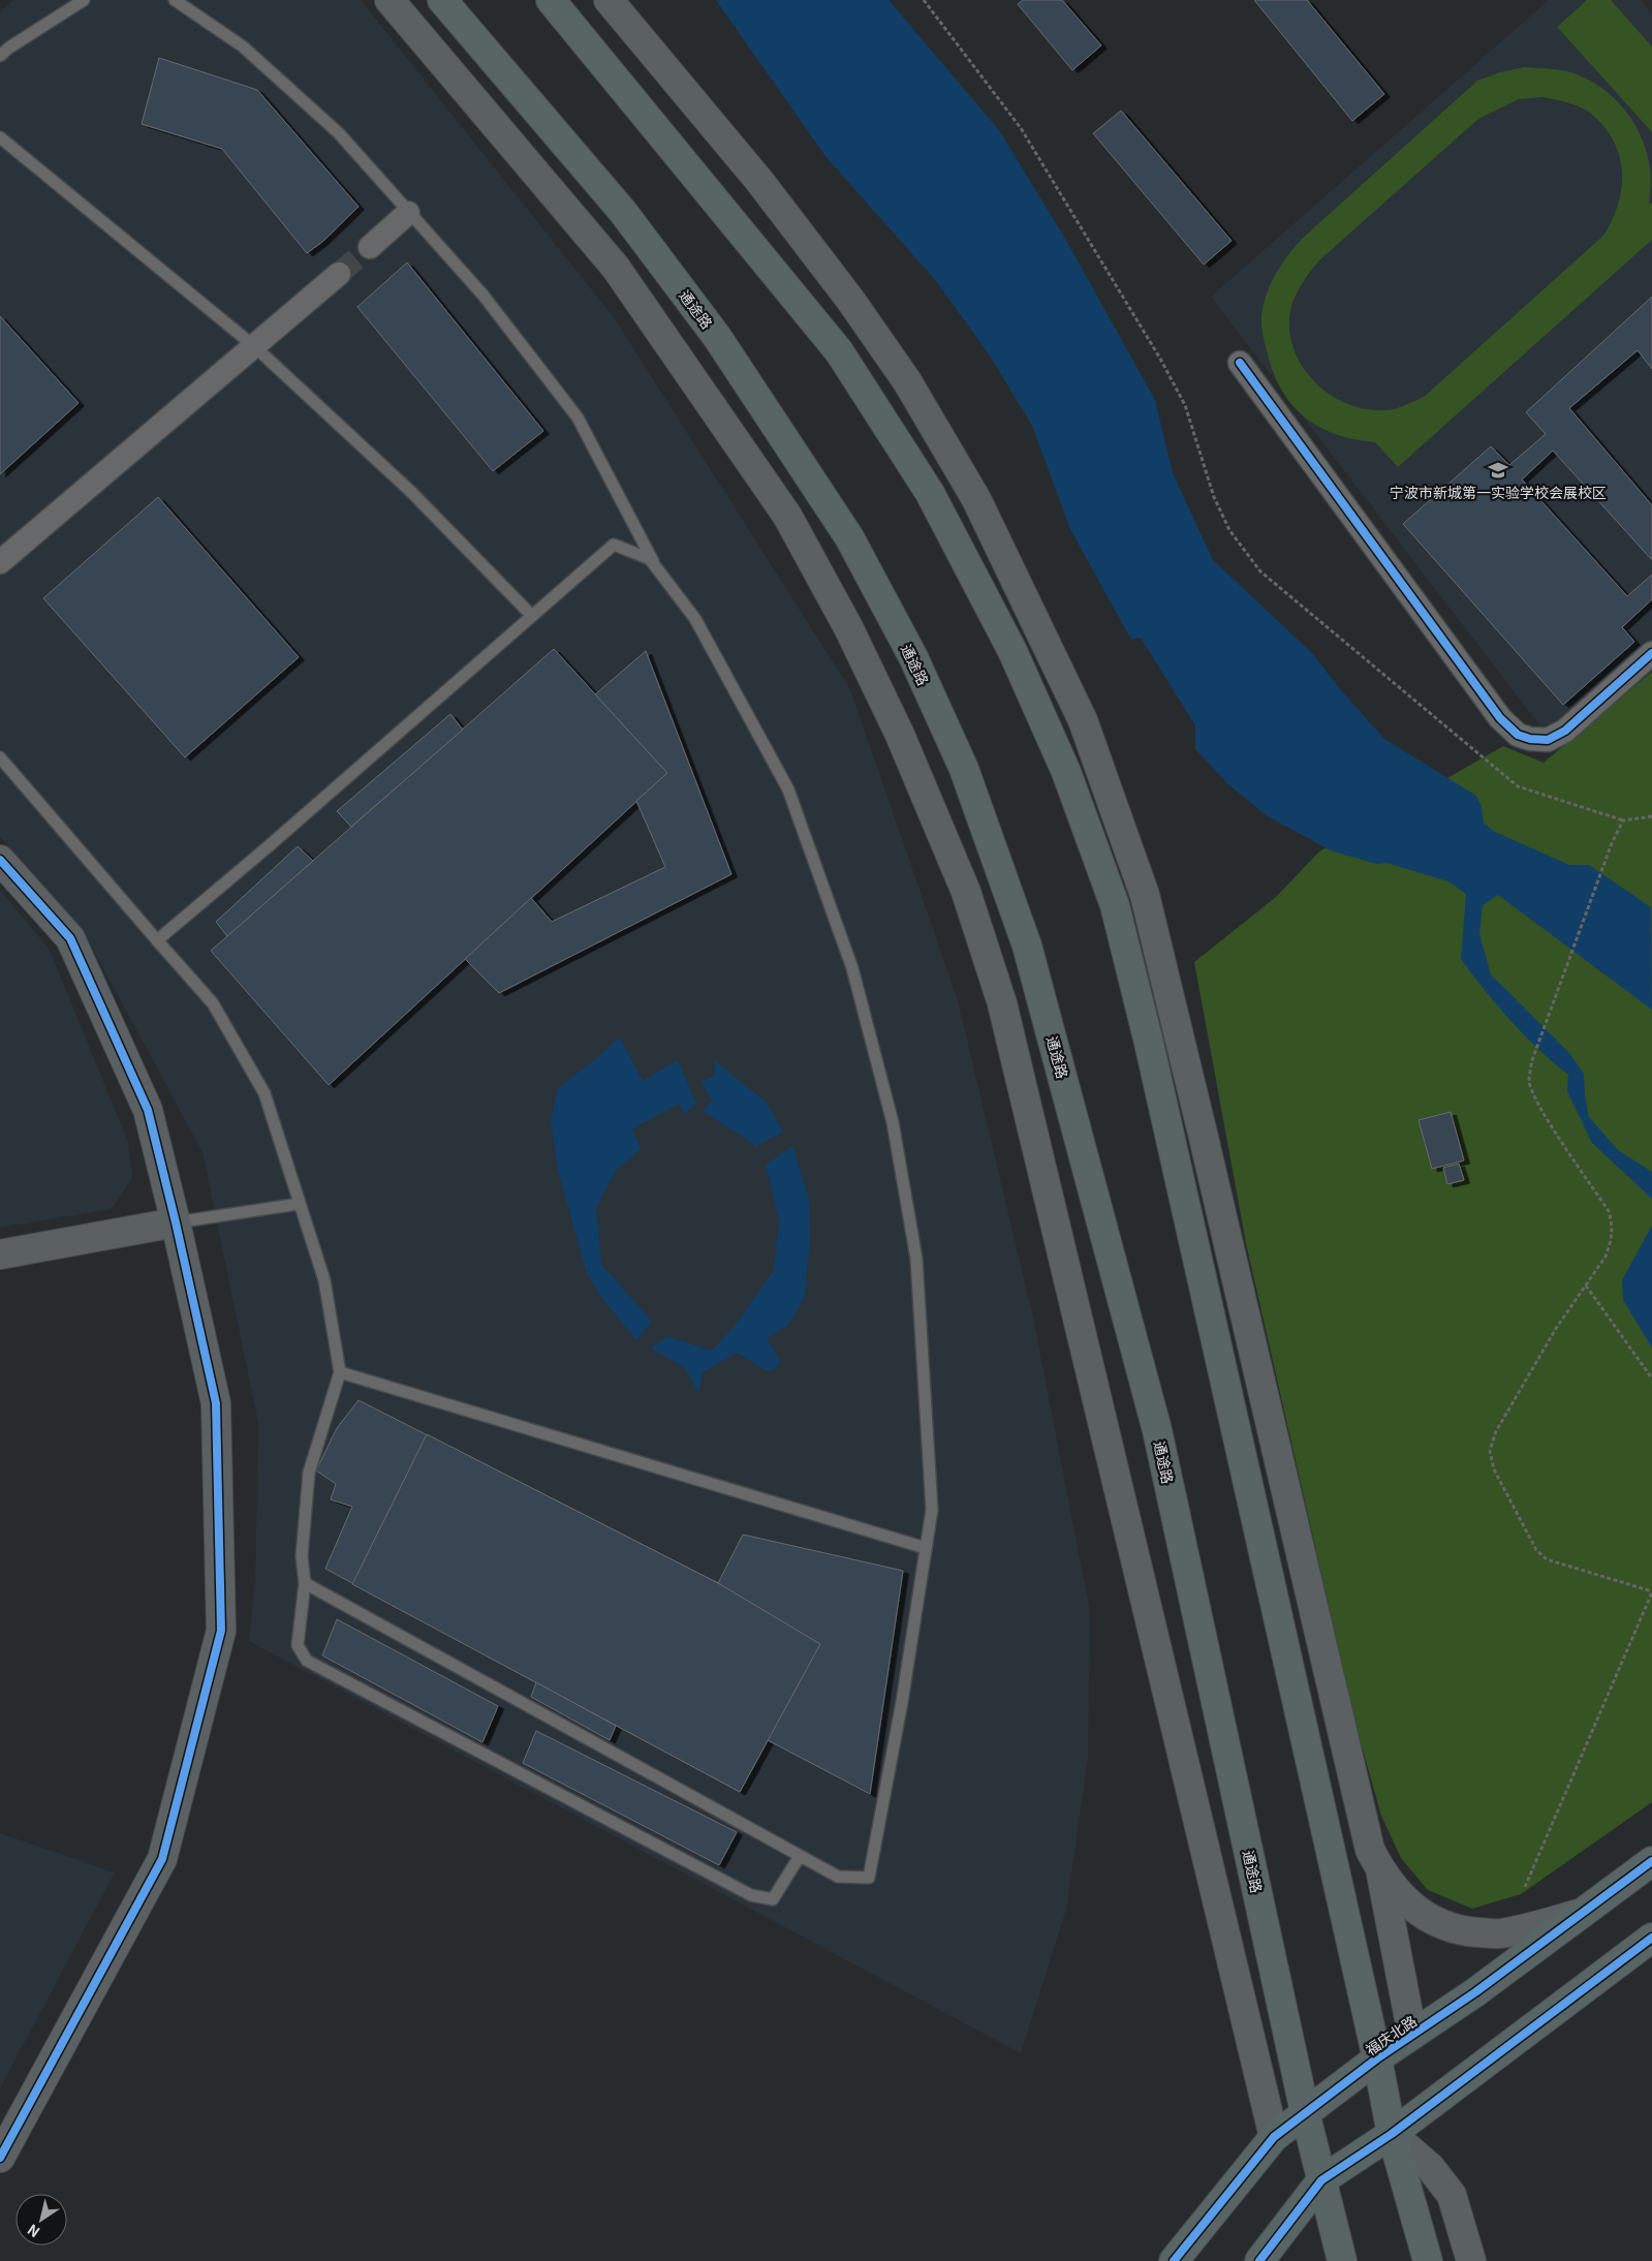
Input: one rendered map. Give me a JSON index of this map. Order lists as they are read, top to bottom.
{
  "streets": {
    "main road": ["通途路", "福庆北路"]
  },
  "crossings": [
    ["通途路", "福庆北路"]
  ],
  "places": {
    "school or university": ["宁波市新城第一实验学校会展校区"]
  },
  "north": "bottom left"
}
